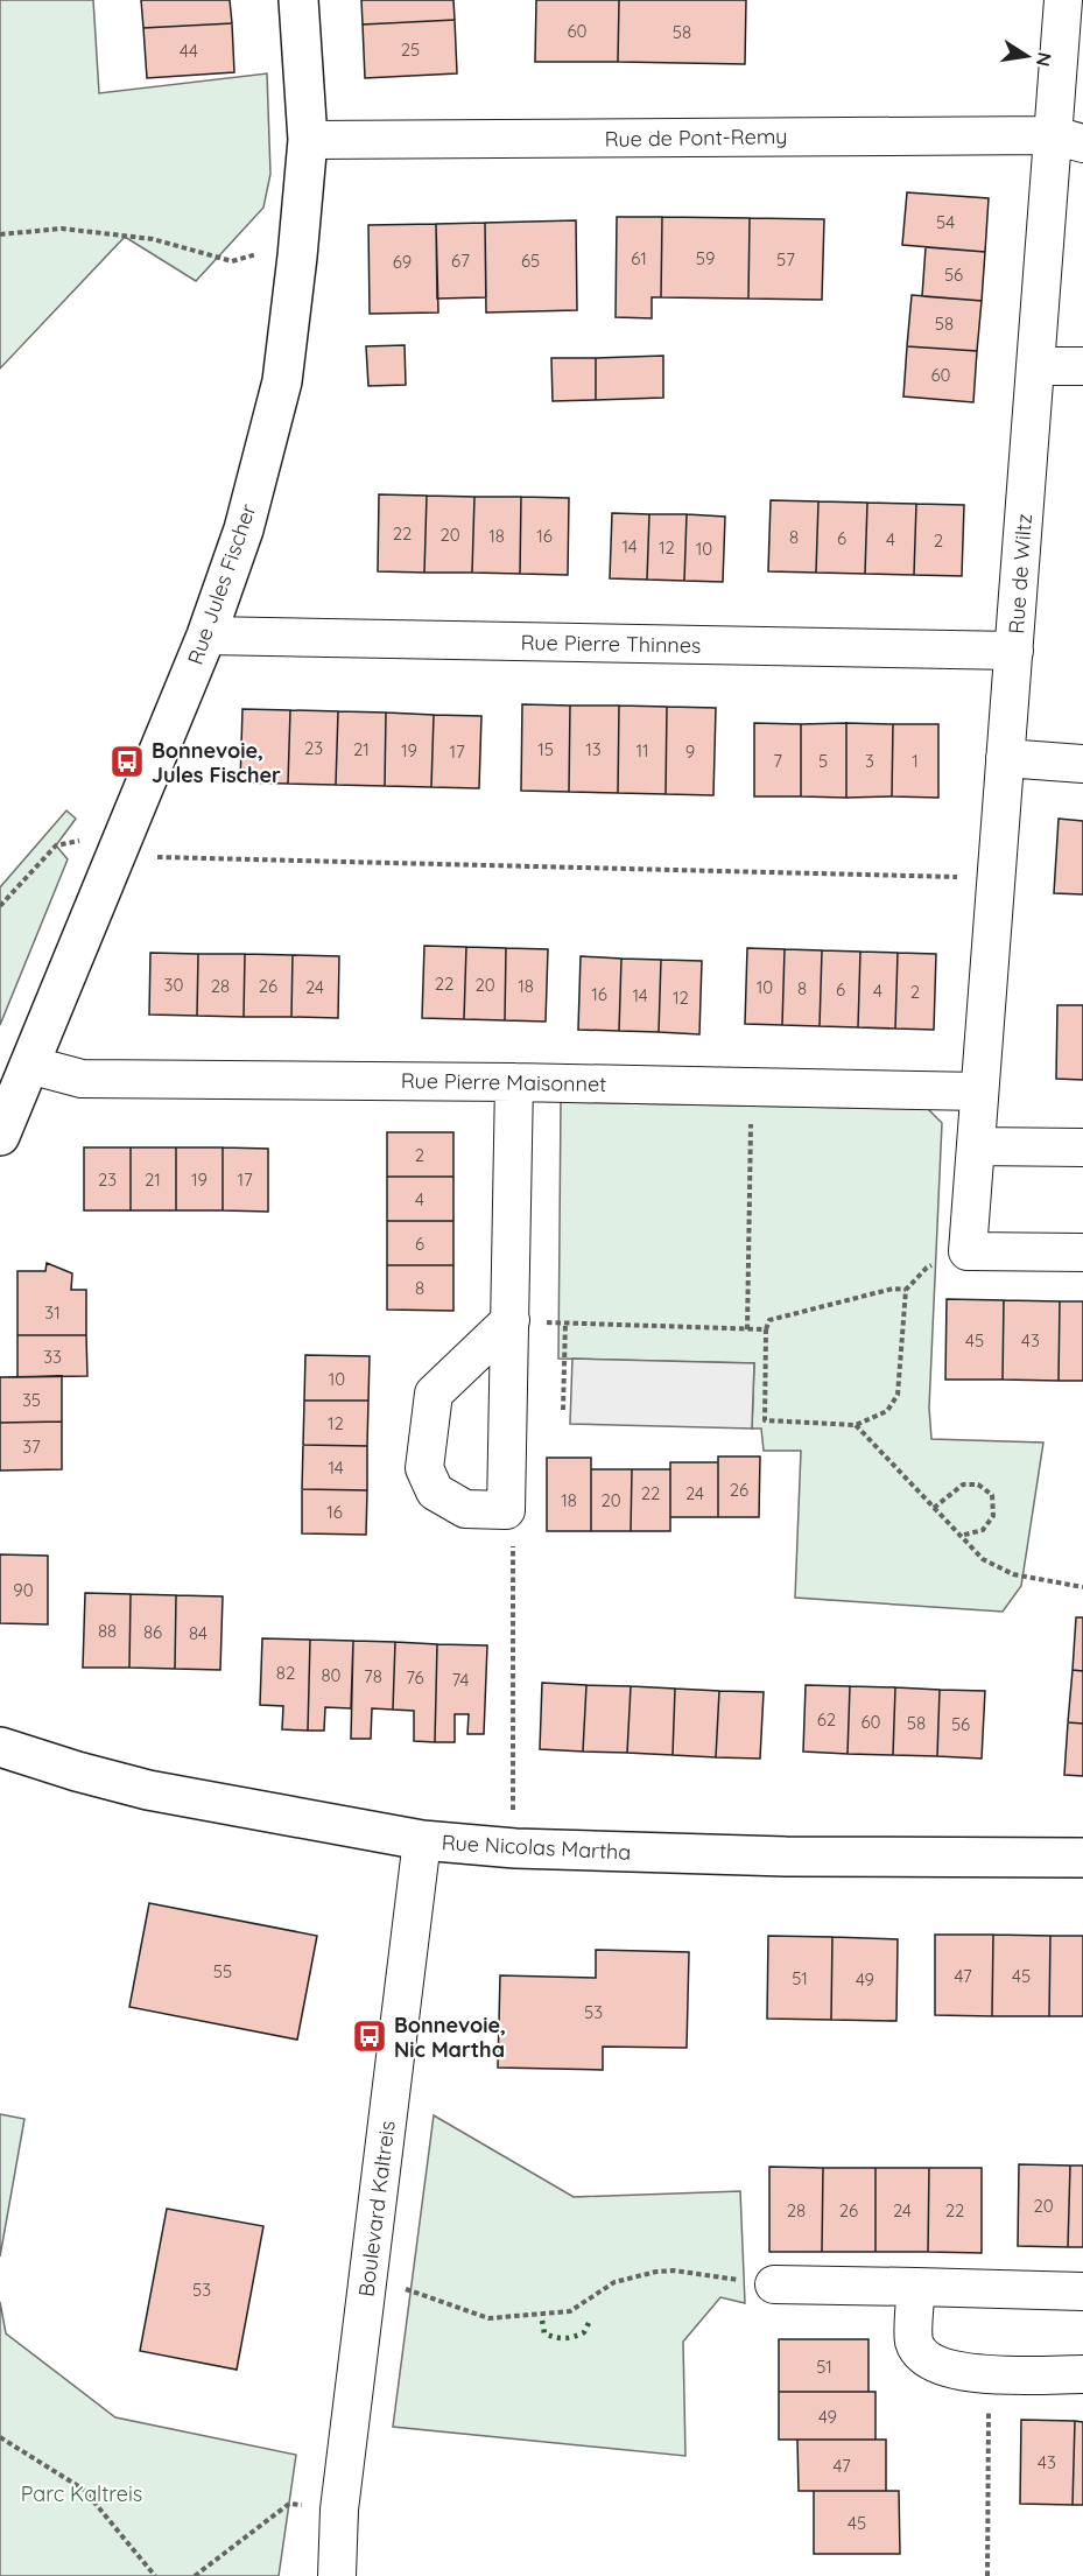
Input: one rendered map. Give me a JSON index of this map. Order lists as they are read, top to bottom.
{
  "streets": {
    "street": [
      "Rue de Pont-Remy",
      "Rue de Wiltz",
      "Rue Jules Fischer",
      "Rue Pierre Thinnes",
      "Rue Pierre Maisonnet",
      "Rue Nicolas Martha",
      "Boulevard Kaltreis"
    ]
  },
  "crossings": [
    ["Rue de Pont-Remy", "Rue de Wiltz"],
    ["Rue de Pont-Remy", "Rue Jules Fischer"],
    ["Rue de Wiltz", "Rue Pierre Thinnes"],
    ["Rue de Wiltz", "Rue Pierre Maisonnet"],
    ["Rue Jules Fischer", "Rue Pierre Thinnes"],
    ["Rue Jules Fischer", "Rue Pierre Maisonnet"],
    ["Rue Nicolas Martha", "Boulevard Kaltreis"]
  ],
  "parks": ["Parc Kaltreis"],
  "places": {
    "bus stop": ["Bonnevoie, Jules Fischer", "Bonnevoie, Nic Martha"]
  },
  "house_numbers": [
    "60",
    "58",
    "25",
    "44",
    "54",
    "61",
    "59",
    "57",
    "67",
    "65",
    "69",
    "56",
    "58",
    "60",
    "22",
    "20",
    "18",
    "16",
    "8",
    "6",
    "4",
    "2",
    "14",
    "12",
    "10",
    "23",
    "21",
    "15",
    "13",
    "19",
    "11",
    "17",
    "9",
    "7",
    "5",
    "3",
    "1",
    "22",
    "30",
    "20",
    "28",
    "26",
    "18",
    "24",
    "10",
    "8",
    "6",
    "4",
    "2",
    "16",
    "14",
    "12",
    "2",
    "23",
    "21",
    "19",
    "17",
    "4",
    "6",
    "8",
    "31",
    "45",
    "43",
    "33",
    "10",
    "35",
    "12",
    "37",
    "14",
    "26",
    "22",
    "24",
    "18",
    "20",
    "16",
    "90",
    "88",
    "86",
    "84",
    "82",
    "80",
    "78",
    "76",
    "74",
    "62",
    "60",
    "58",
    "56",
    "55",
    "47",
    "45",
    "51",
    "49",
    "53",
    "20",
    "28",
    "26",
    "24",
    "22",
    "53",
    "51",
    "49",
    "43",
    "47",
    "45"
  ],
  "north": "right"
}
